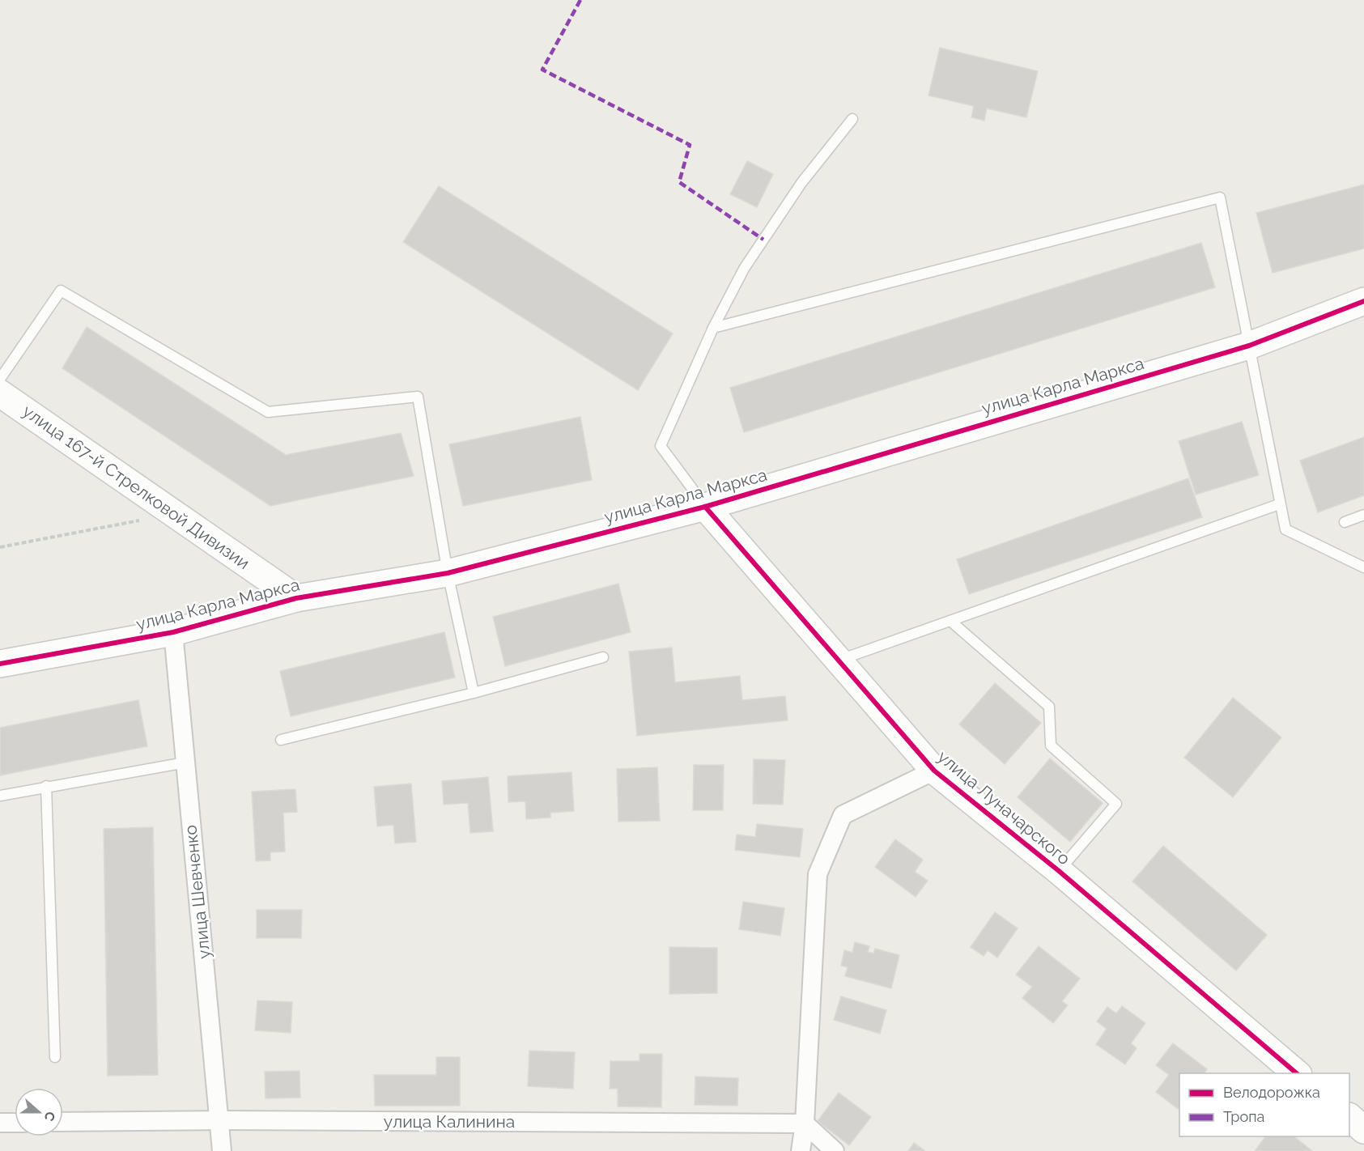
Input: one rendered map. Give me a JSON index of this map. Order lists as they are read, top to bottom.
{
  "streets": {
    "street": [
      "улица Карла Маркса",
      "улица 167-й Стрелковой Дивизии",
      "улица Луначарского",
      "улица Шевченко",
      "улица Калинина"
    ]
  },
  "crossings": [
    ["улица Карла Маркса", "улица 167-й Стрелковой Дивизии"],
    ["улица Карла Маркса", "улица Луначарского"],
    ["улица Карла Маркса", "улица Шевченко"],
    ["улица Шевченко", "улица Калинина"]
  ],
  "legend": ["Велодорожка", "Тропа"],
  "north": "right"
}
